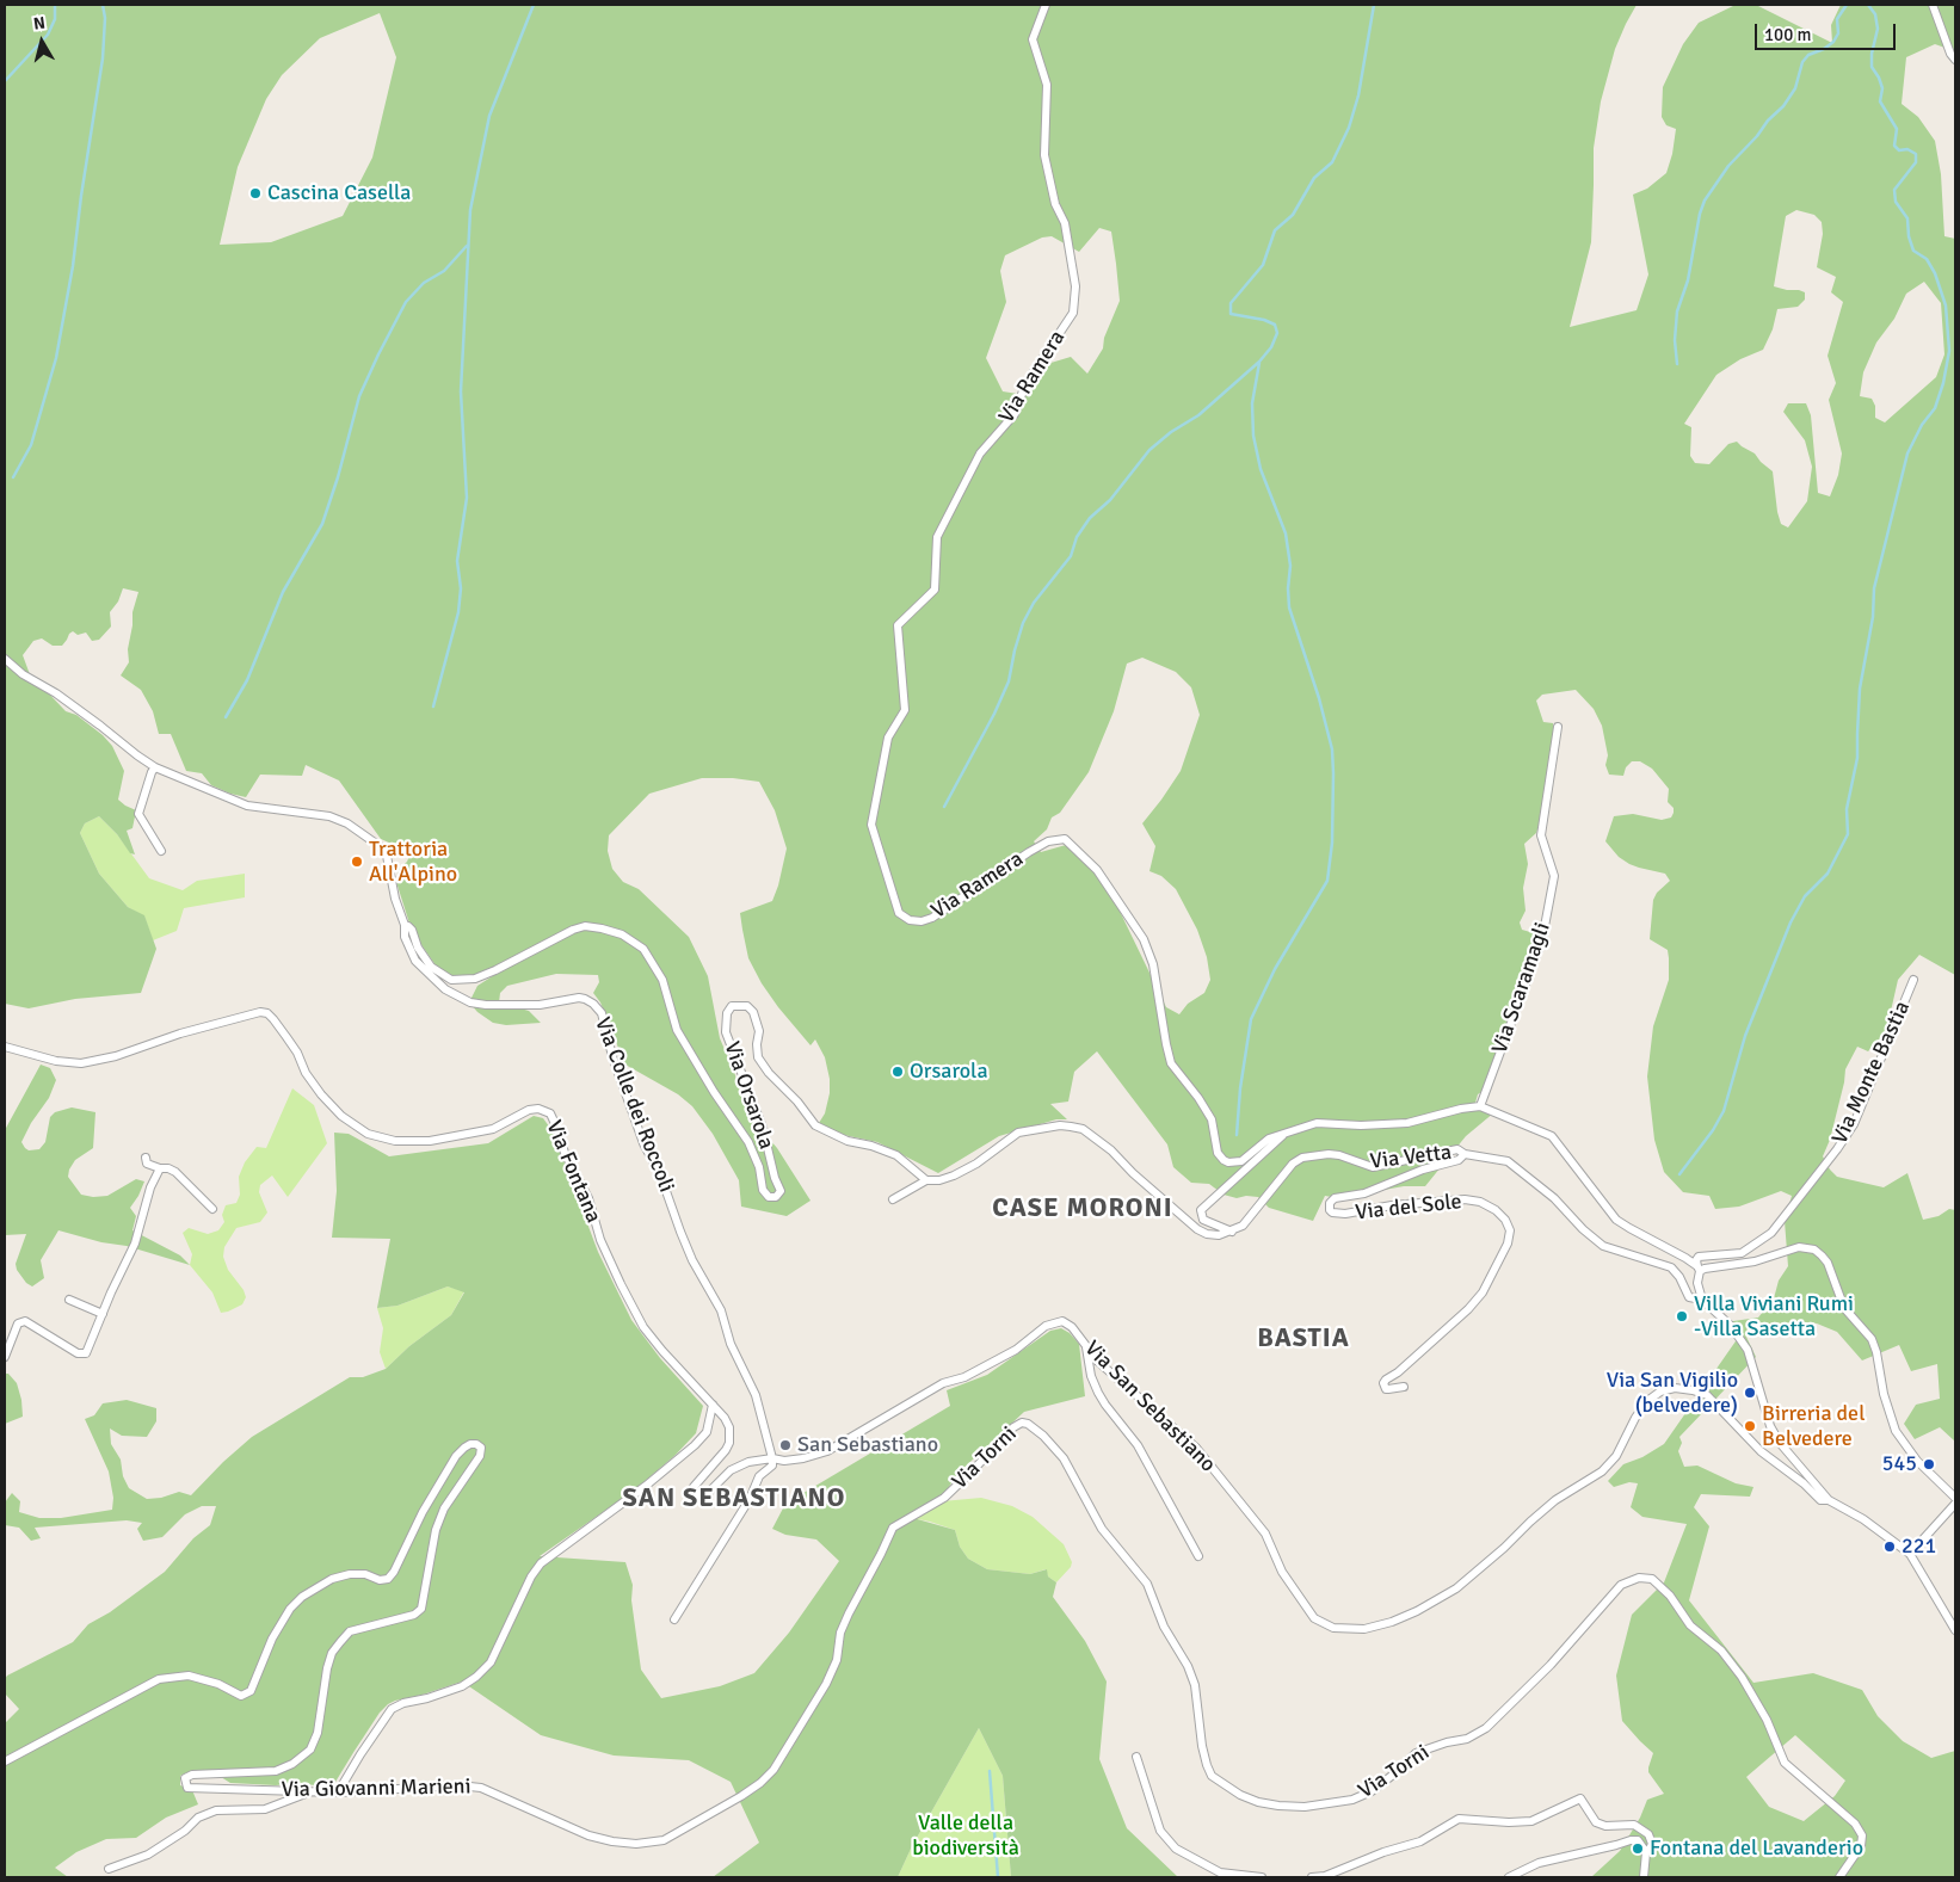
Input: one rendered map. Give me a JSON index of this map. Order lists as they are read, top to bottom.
{
  "streets": {
    "street": [
      "Via Ramera",
      "Via Scaramagli",
      "Via Monte Bastia",
      "Via Orsarola",
      "Via Colle dei Roccoli",
      "Via Vetta",
      "Via Fontana",
      "Via del Sole",
      "Via San Sebastiano",
      "Via Torni",
      "Via Giovanni Marieni"
    ]
  },
  "crossings": [
    ["Via Orsarola", "Via Colle dei Roccoli"],
    ["Via Colle dei Roccoli", "Via San Sebastiano"],
    ["Via Vetta", "Via del Sole"],
    ["Via Fontana", "Via San Sebastiano"],
    ["Via Torni", "Via Giovanni Marieni"]
  ],
  "districts": ["CASE MORONI", "BASTIA", "SAN SEBASTIANO"],
  "parks": ["Valle della biodiversità"],
  "places": [
    "Cascina Casella",
    "Trattoria All'Alpino",
    "Orsarola",
    "Villa Viviani Rumi -Villa Sasetta",
    "Via San Vigilio (belvedere)",
    "Birreria del Belvedere",
    "San Sebastiano",
    "545",
    "221",
    "Fontana del Lavanderio"
  ],
  "scale_bar": "100 m",
  "north": "top"
}
